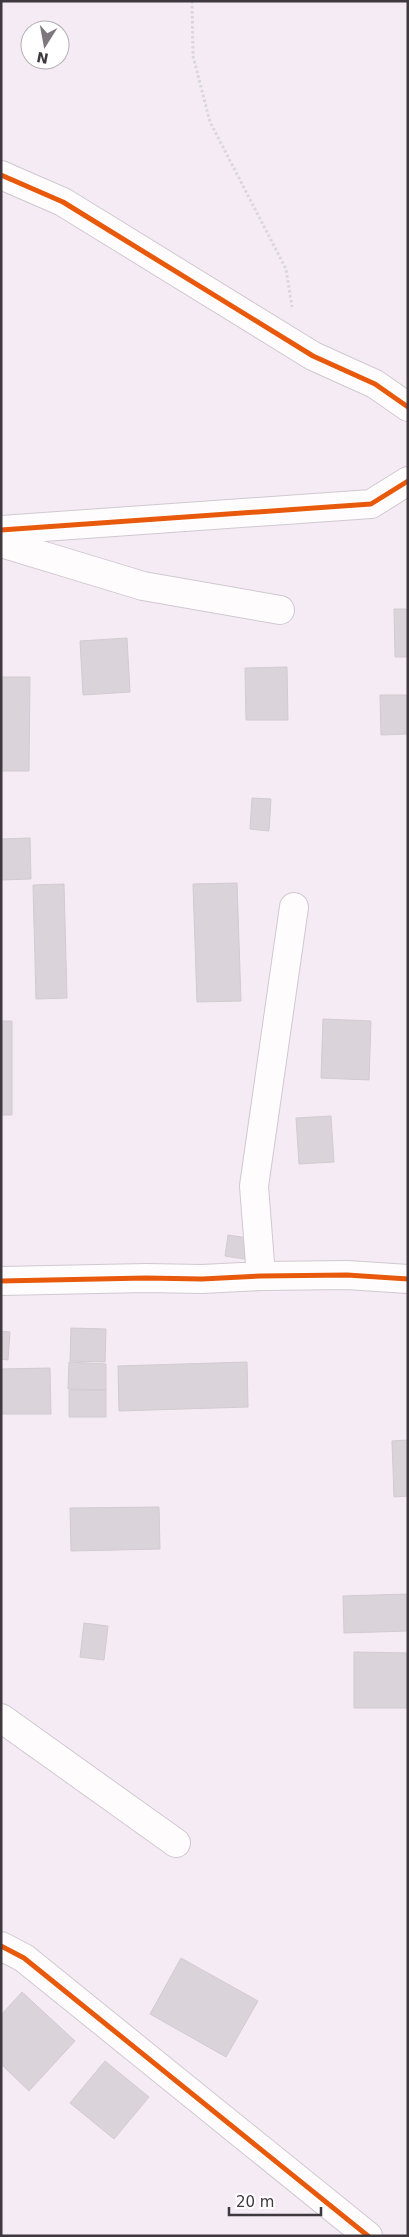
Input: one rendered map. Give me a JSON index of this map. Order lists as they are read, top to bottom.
{
  "scale_bar": "20 m",
  "north": "bottom"
}
